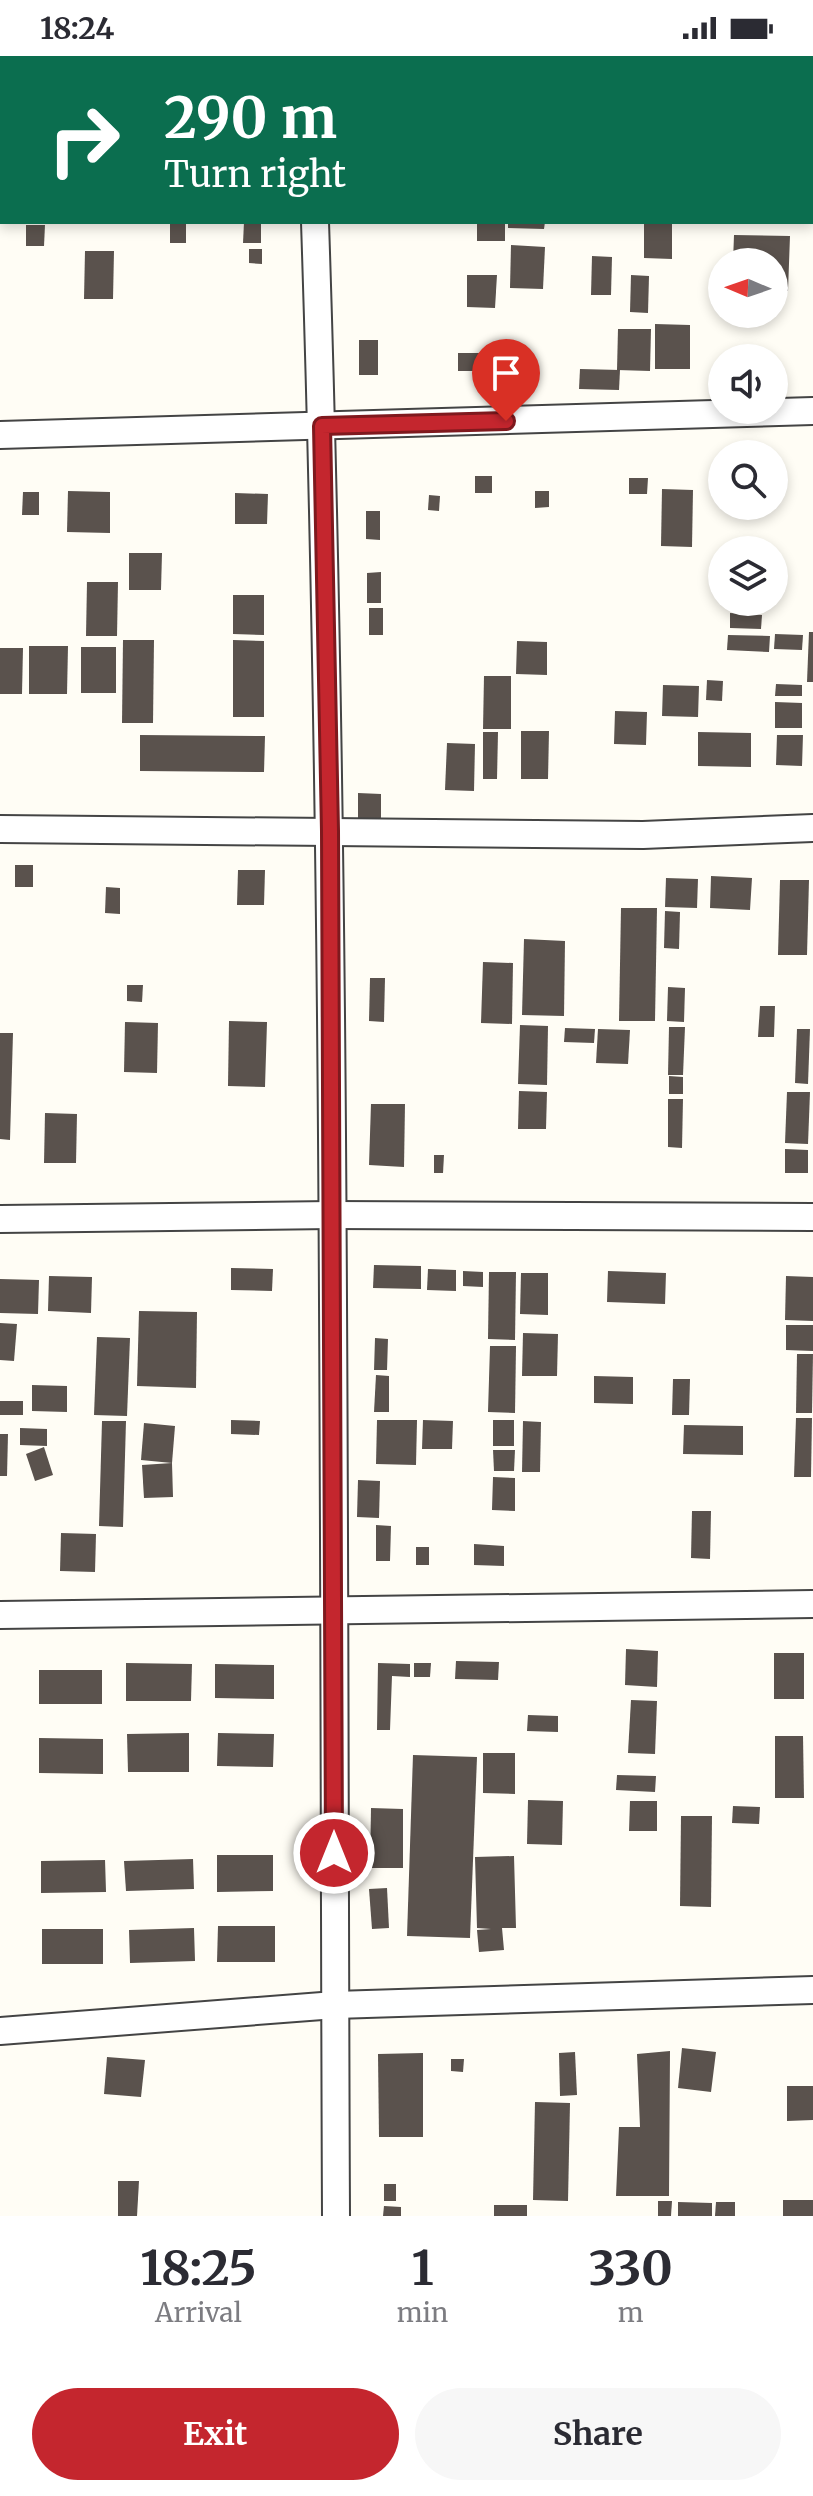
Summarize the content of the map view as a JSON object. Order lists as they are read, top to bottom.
{
  "north": "left",
  "page": {
    "status": "18:24",
    "turn": ["290 m", "Turn right"],
    "eta": [
      "18:25",
      "Arrival",
      "1",
      "min",
      "330",
      "m"
    ],
    "buttons": ["Exit", "Share"]
  }
}
